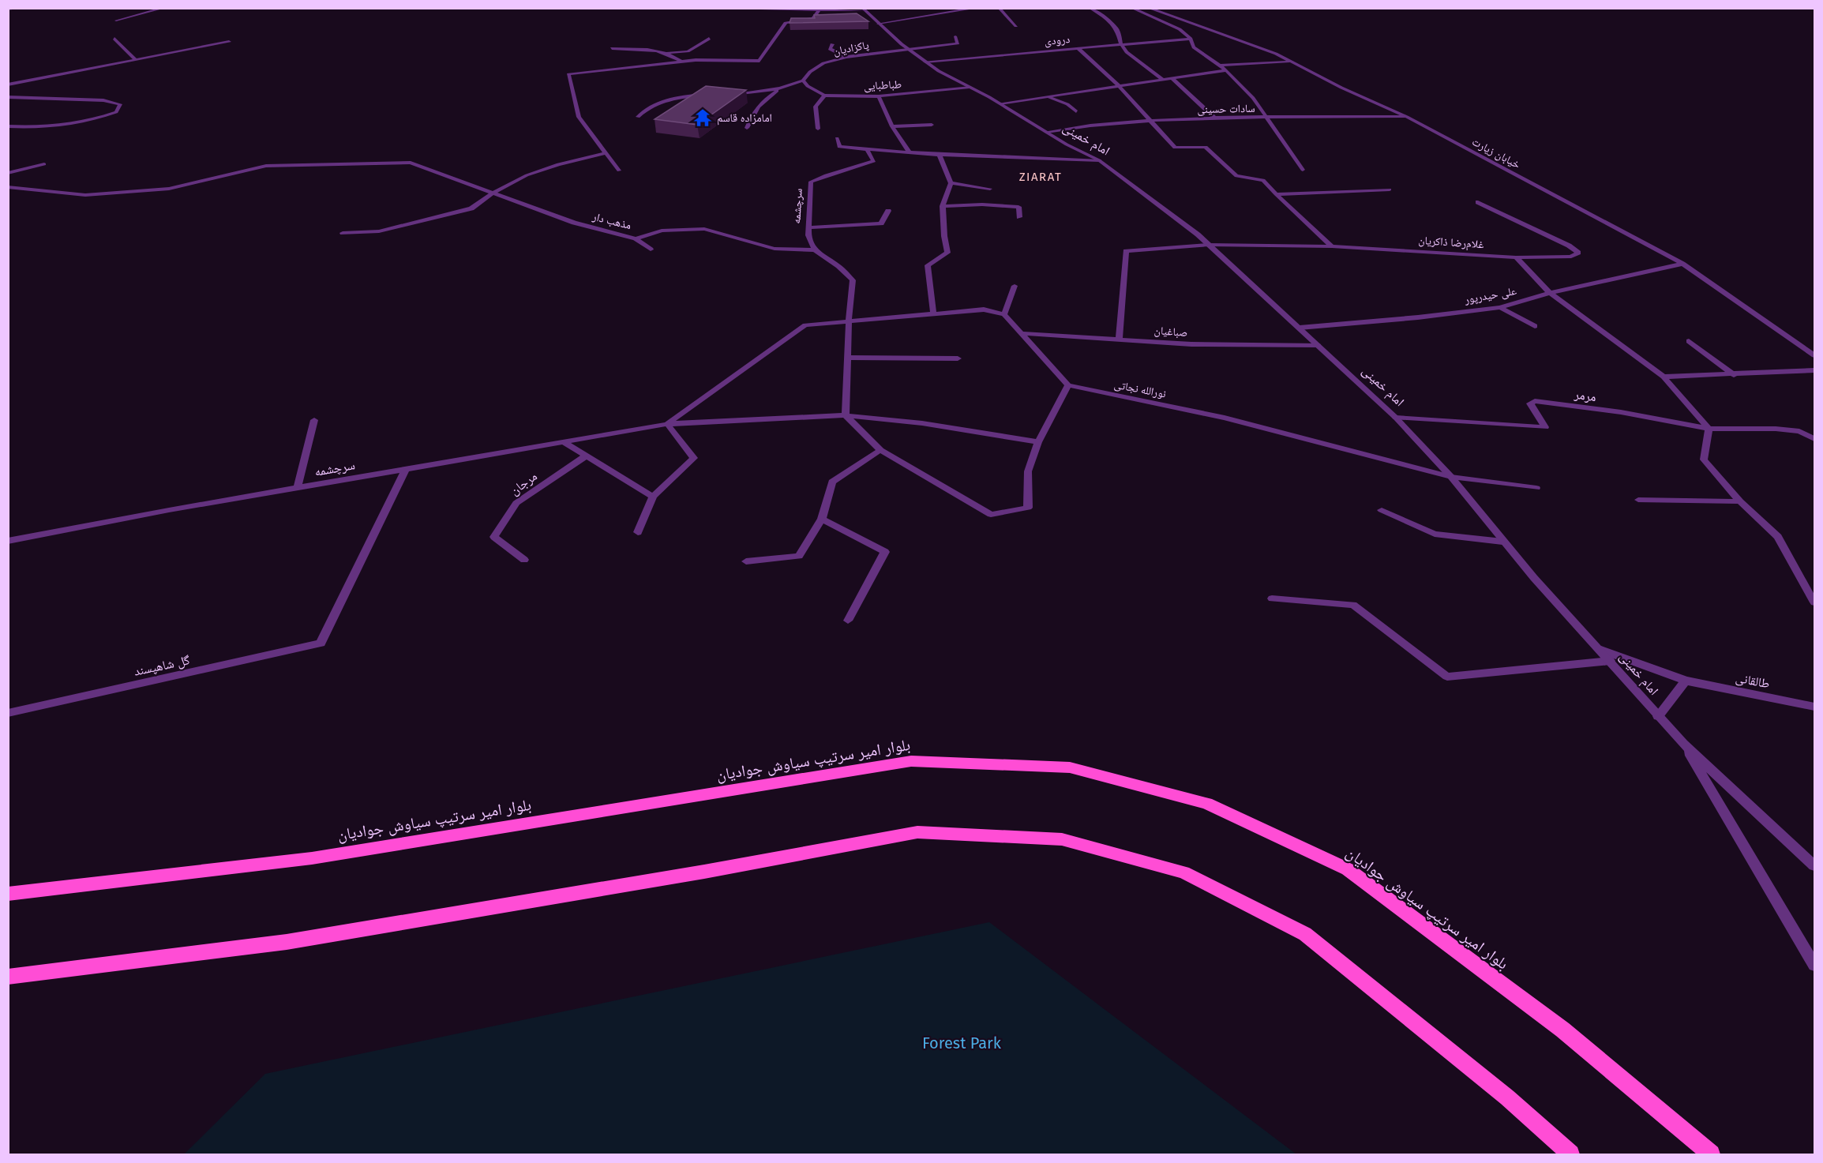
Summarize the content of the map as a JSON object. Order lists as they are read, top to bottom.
{
  "streets": {
    "main road": ["بلوار امیر سرتیپ سیاوش جوادیان"],
    "street": [
      "درودی",
      "پاکزادیان",
      "طباطبایی",
      "سادات حسینی",
      "امام خمینی",
      "خیابان زیارت",
      "سرچشمه",
      "مذهب دار",
      "غلام‌رضا ذاکریان",
      "علی حیدرپور",
      "صباغیان",
      "نورالله نجاتی",
      "مرمر",
      "مرجان",
      "گل شاهپسند",
      "طالقانی"
    ]
  },
  "crossings": [
    ["درودی", "امام خمینی"],
    ["پاکزادیان", "امام خمینی"],
    ["طباطبایی", "امام خمینی"],
    ["سادات حسینی", "امام خمینی"],
    ["سادات حسینی", "خیابان زیارت"],
    ["امام خمینی", "غلام‌رضا ذاکریان"],
    ["امام خمینی", "علی حیدرپور"],
    ["امام خمینی", "صباغیان"],
    ["امام خمینی", "نورالله نجاتی"],
    ["امام خمینی", "مرمر"],
    ["امام خمینی", "طالقانی"],
    ["خیابان زیارت", "علی حیدرپور"],
    ["سرچشمه", "مذهب دار"],
    ["سرچشمه", "گل شاهپسند"],
    ["غلام‌رضا ذاکریان", "صباغیان"]
  ],
  "districts": ["ZIARAT"],
  "parks": ["Forest Park"],
  "places": {
    "temple": ["امامزاده قاسم"]
  }
}
